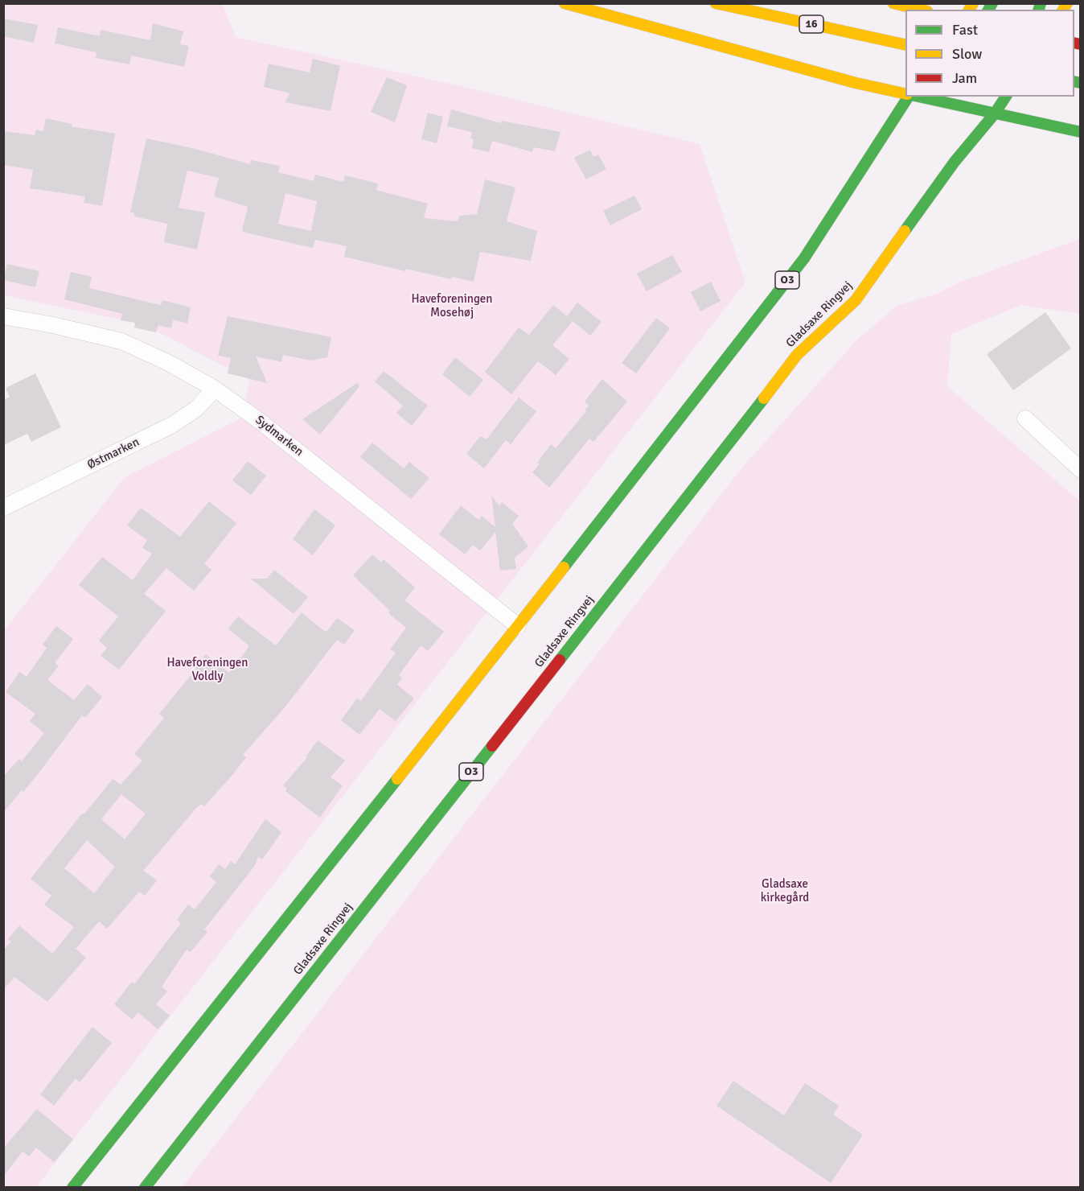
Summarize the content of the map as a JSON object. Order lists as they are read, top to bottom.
{
  "streets": {
    "main road": ["16", "O3", "Gladsaxe Ringvej"],
    "street": ["Sydmarken", "Østmarken"]
  },
  "crossings": [
    ["O3", "Sydmarken"],
    ["Sydmarken", "Østmarken"]
  ],
  "parks": ["Haveforeningen Mosehøj", "Haveforeningen Voldly", "Gladsaxe kirkegård"],
  "legend": ["Fast", "Slow", "Jam"]
}
